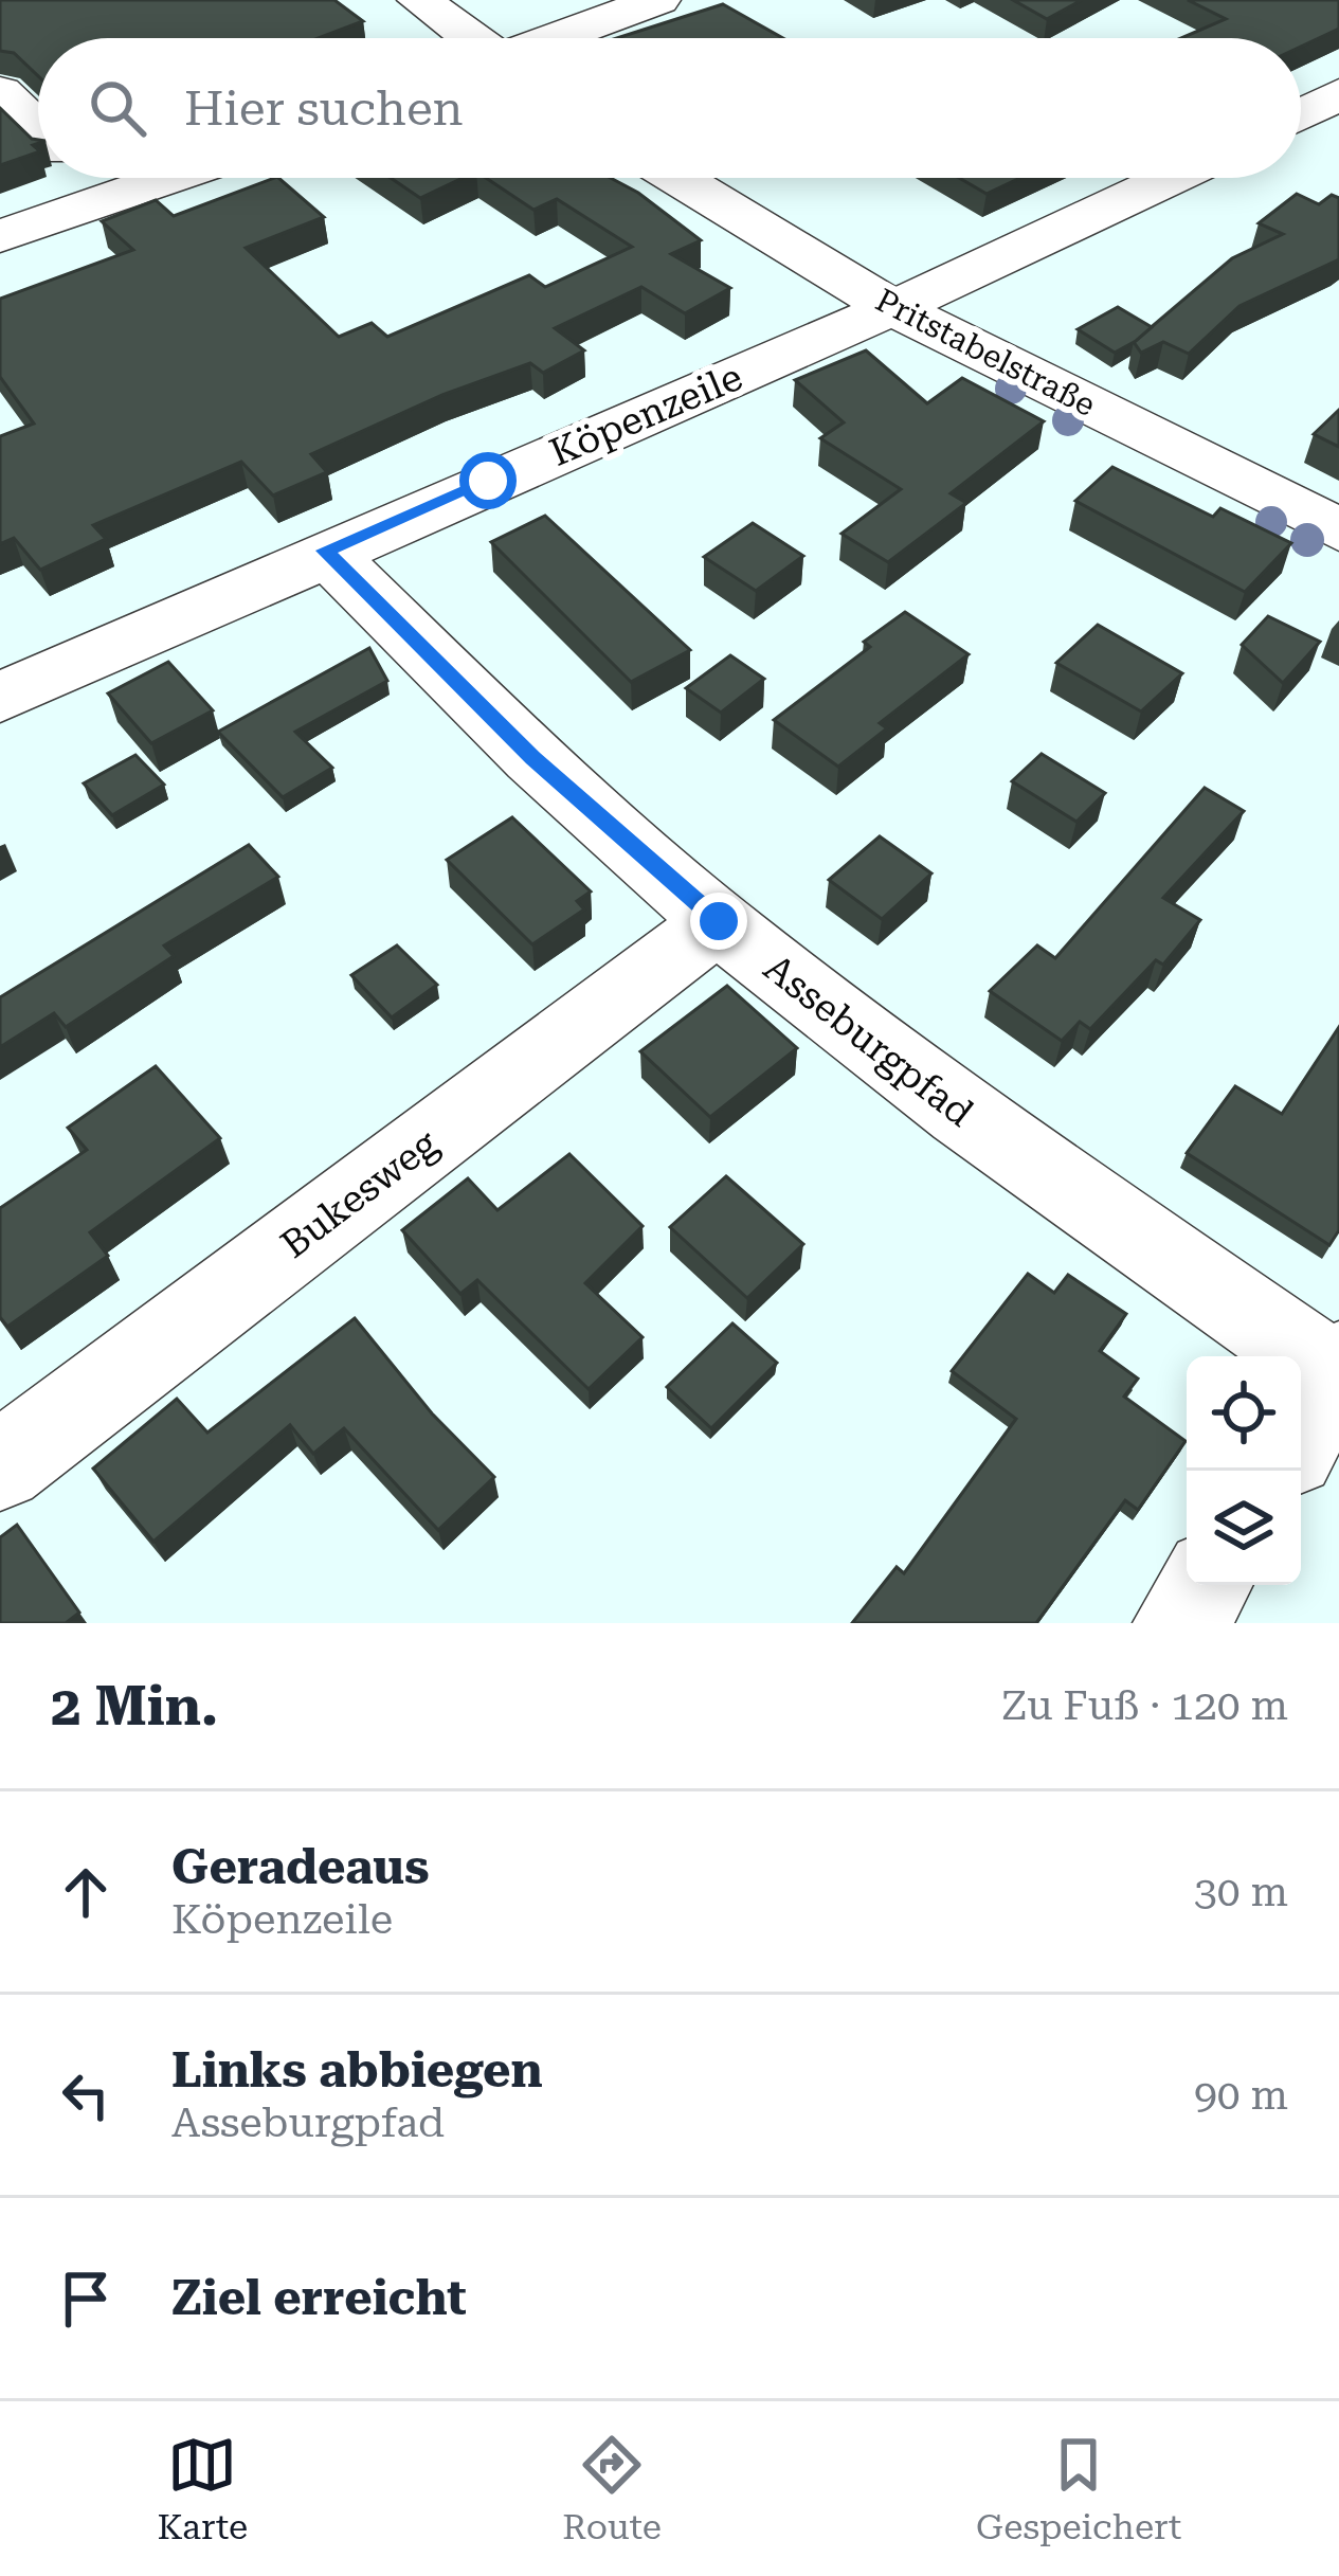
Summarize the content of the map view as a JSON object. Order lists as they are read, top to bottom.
{
  "streets": {
    "street": [
      "Pritstabelstraße",
      "Köpenzeile",
      "Asseburgpfad",
      "Bukesweg"
    ]
  },
  "crossings": [
    ["Pritstabelstraße", "Köpenzeile"],
    ["Köpenzeile", "Asseburgpfad"],
    ["Asseburgpfad", "Bukesweg"]
  ],
  "page": {
    "search": "Hier suchen",
    "heading": ["2 Min.", "Zu Fuß · 120 m"],
    "list": [
      ["Geradeaus", "Köpenzeile", "30 m"],
      ["Links abbiegen", "Asseburgpfad", "90 m"],
      "Ziel erreicht"
    ],
    "nav": ["Karte", "Route", "Gespeichert"]
  }
}
